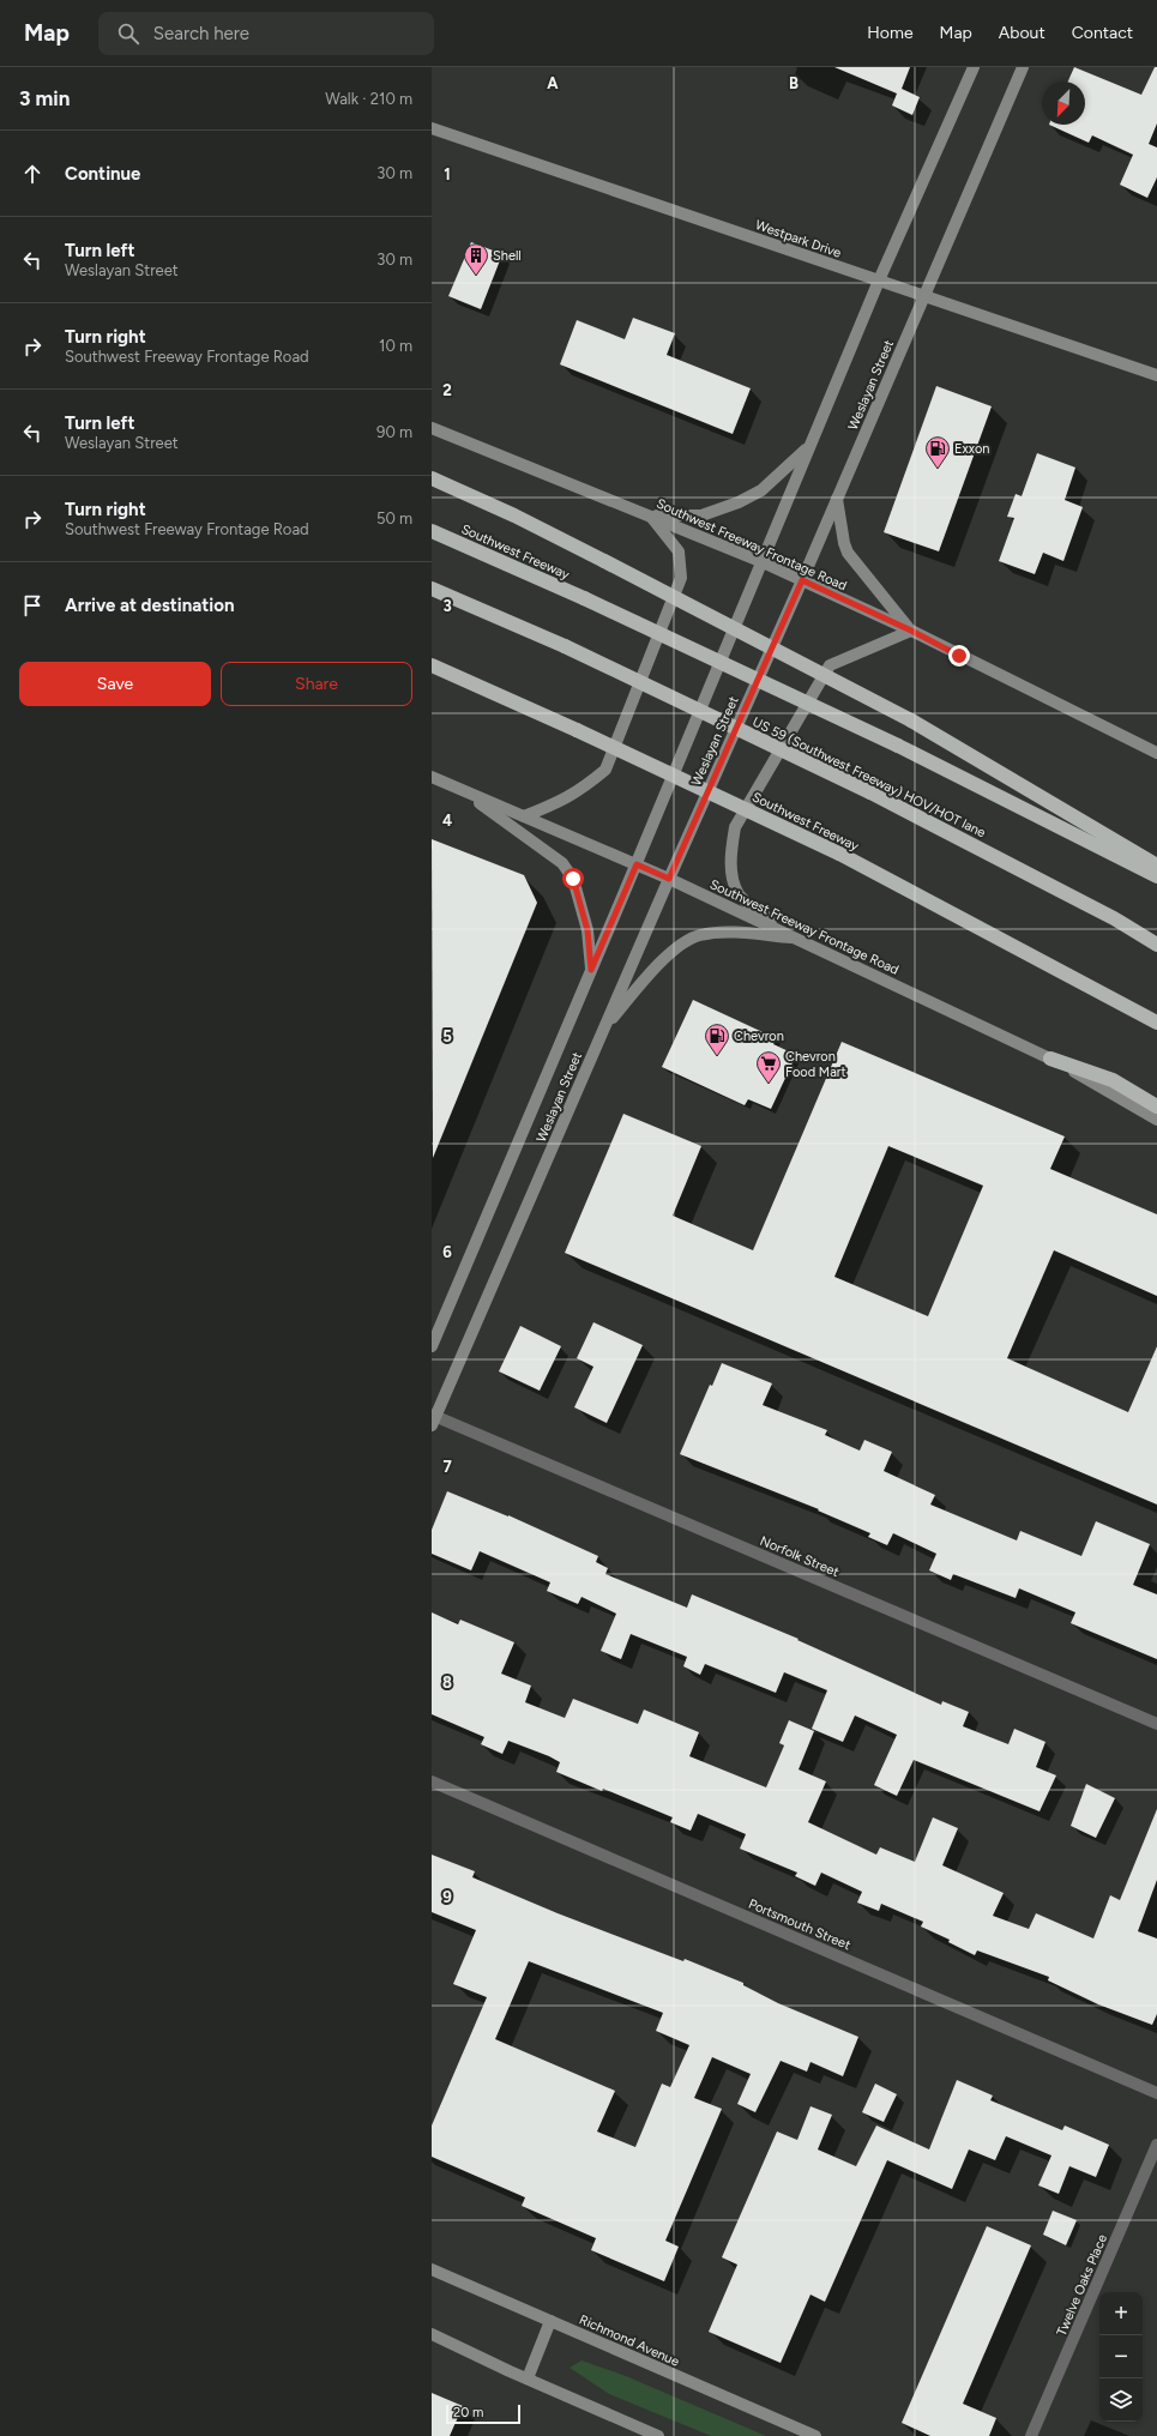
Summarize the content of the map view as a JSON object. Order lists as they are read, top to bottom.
{
  "streets": {
    "highway": ["Southwest Freeway", "US 59 (Southwest Freeway) HOV/HOT lane"],
    "main road": [
      "Westpark Drive",
      "Weslayan Street",
      "Southwest Freeway Frontage Road",
      "Richmond Avenue"
    ],
    "street": ["Norfolk Street", "Portsmouth Street", "Twelve Oaks Place"]
  },
  "crossings": [
    ["Westpark Drive", "Weslayan Street"],
    ["Weslayan Street", "Southwest Freeway Frontage Road"],
    ["Weslayan Street", "Norfolk Street"]
  ],
  "places": {
    "building": ["Shell"],
    "fuel station": ["Exxon", "Chevron"],
    "supermarket": ["Chevron Food Mart"]
  },
  "scale_bar": "20 m",
  "north": "bottom left",
  "page": {
    "header": "Map",
    "search": "Search here",
    "nav": [
      "Home",
      "Map",
      "About",
      "Contact"
    ],
    "heading": ["3 min", "Walk · 210 m"],
    "list": [
      ["Continue", "30 m"],
      ["Turn left", "Weslayan Street", "30 m"],
      ["Turn right", "Southwest Freeway Frontage Road", "10 m"],
      ["Turn left", "Weslayan Street", "90 m"],
      ["Turn right", "Southwest Freeway Frontage Road", "50 m"],
      "Arrive at destination"
    ],
    "buttons": ["Save", "Share"],
    "map_buttons": ["+", "−"],
    "scale": "20 m"
  },
  "grid": {
    "columns": ["A", "B"],
    "rows": [
      "1",
      "2",
      "3",
      "4",
      "5",
      "6",
      "7",
      "8",
      "9"
    ]
  }
}
